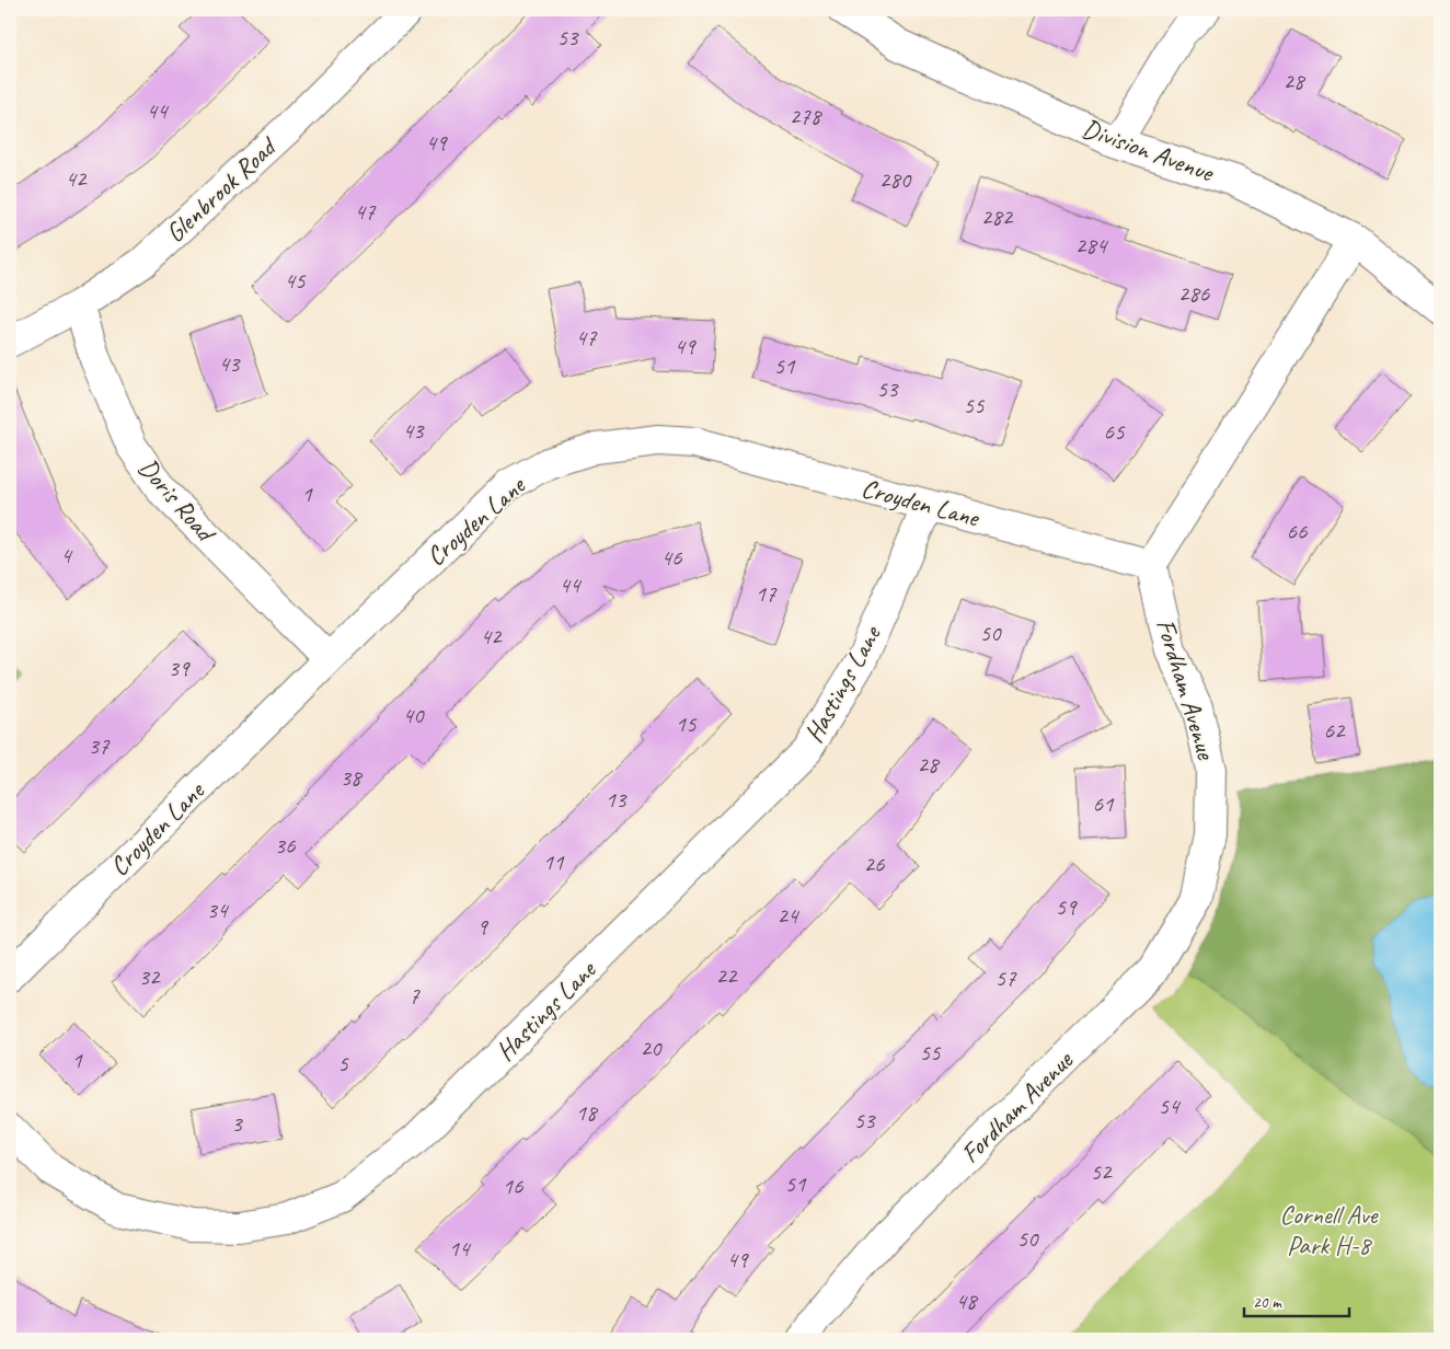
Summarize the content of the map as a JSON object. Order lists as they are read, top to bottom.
{
  "streets": {
    "street": [
      "Division Avenue",
      "Glenbrook Road",
      "Doris Road",
      "Croyden Lane",
      "Hastings Lane",
      "Fordham Avenue"
    ]
  },
  "crossings": [
    ["Glenbrook Road", "Doris Road"],
    ["Doris Road", "Croyden Lane"],
    ["Croyden Lane", "Hastings Lane"],
    ["Croyden Lane", "Fordham Avenue"]
  ],
  "parks": ["Cornell Ave Park H-8"],
  "house_numbers": [
    "53",
    "28",
    "44",
    "278",
    "49",
    "42",
    "280",
    "47",
    "282",
    "284",
    "45",
    "286",
    "47",
    "49",
    "43",
    "51",
    "53",
    "55",
    "43",
    "65",
    "1",
    "66",
    "4",
    "46",
    "44",
    "17",
    "50",
    "42",
    "39",
    "40",
    "15",
    "62",
    "37",
    "28",
    "38",
    "13",
    "61",
    "36",
    "11",
    "26",
    "59",
    "34",
    "24",
    "9",
    "22",
    "32",
    "57",
    "7",
    "20",
    "55",
    "1",
    "5",
    "54",
    "18",
    "53",
    "3",
    "52",
    "51",
    "16",
    "50",
    "14",
    "49",
    "48"
  ],
  "scale_bar": "20 m"
}
